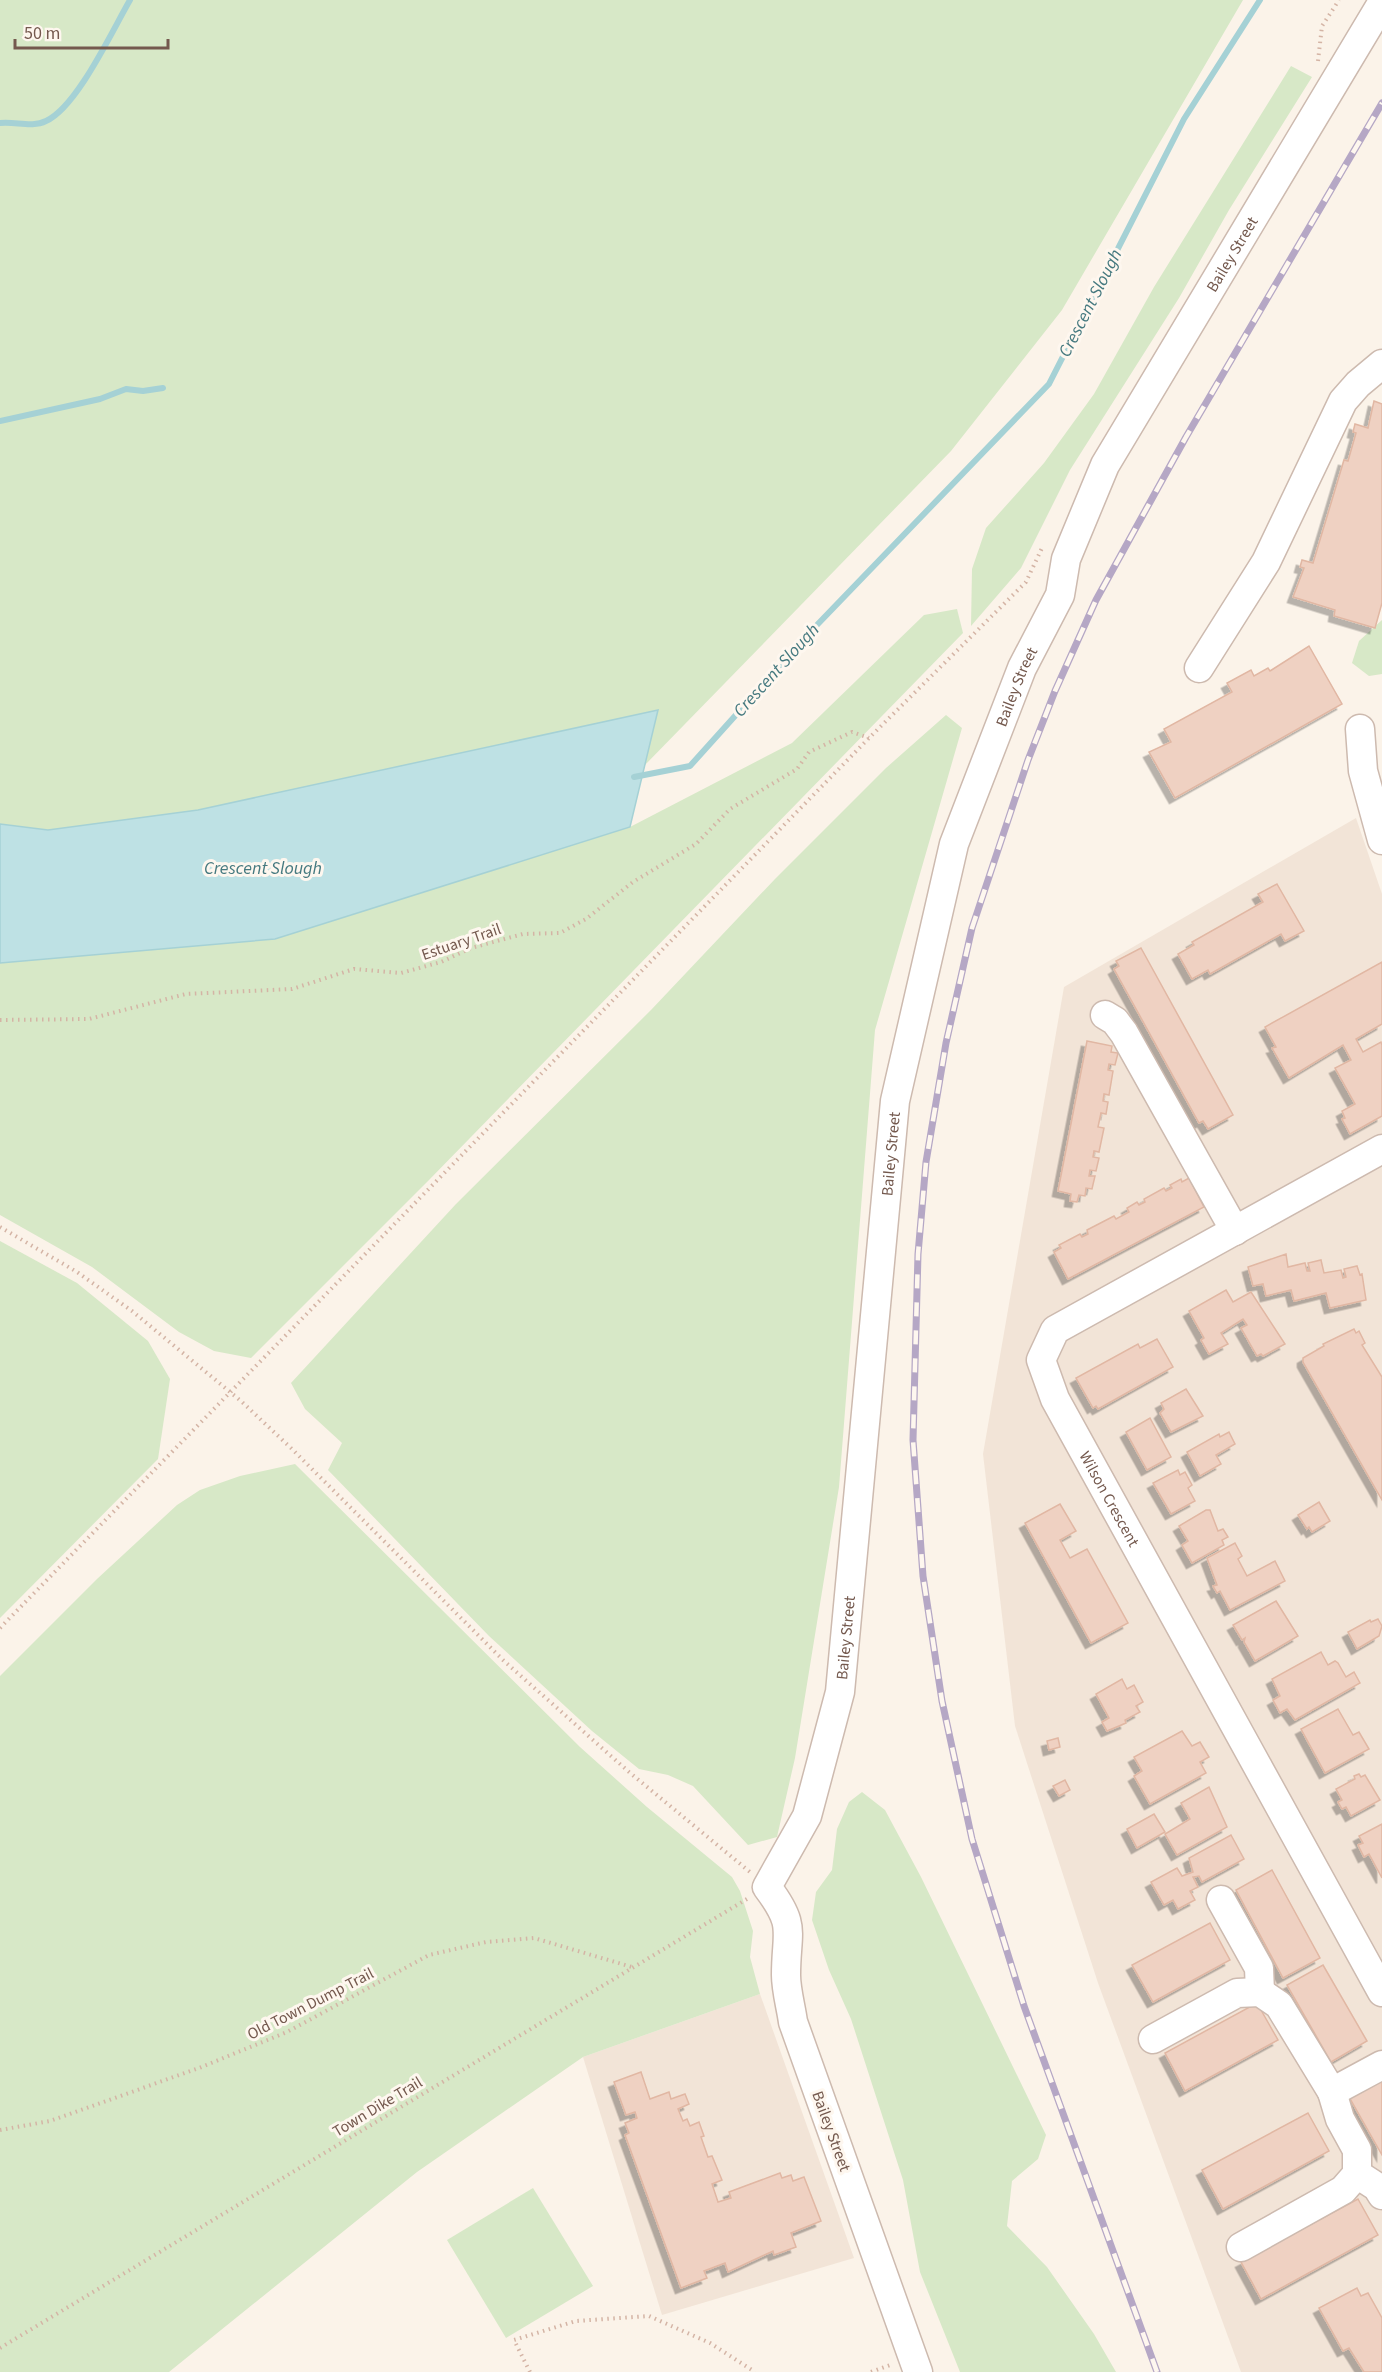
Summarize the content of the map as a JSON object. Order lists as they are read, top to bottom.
{
  "streets": {
    "street": ["Bailey Street", "Wilson Crescent"],
    "path": ["Estuary Trail", "Old Town Dump Trail", "Town Dike Trail"]
  },
  "crossings": [
    ["Bailey Street", "Town Dike Trail"],
    ["Old Town Dump Trail", "Town Dike Trail"]
  ],
  "water": ["Crescent Slough"],
  "scale_bar": "50 m"
}
